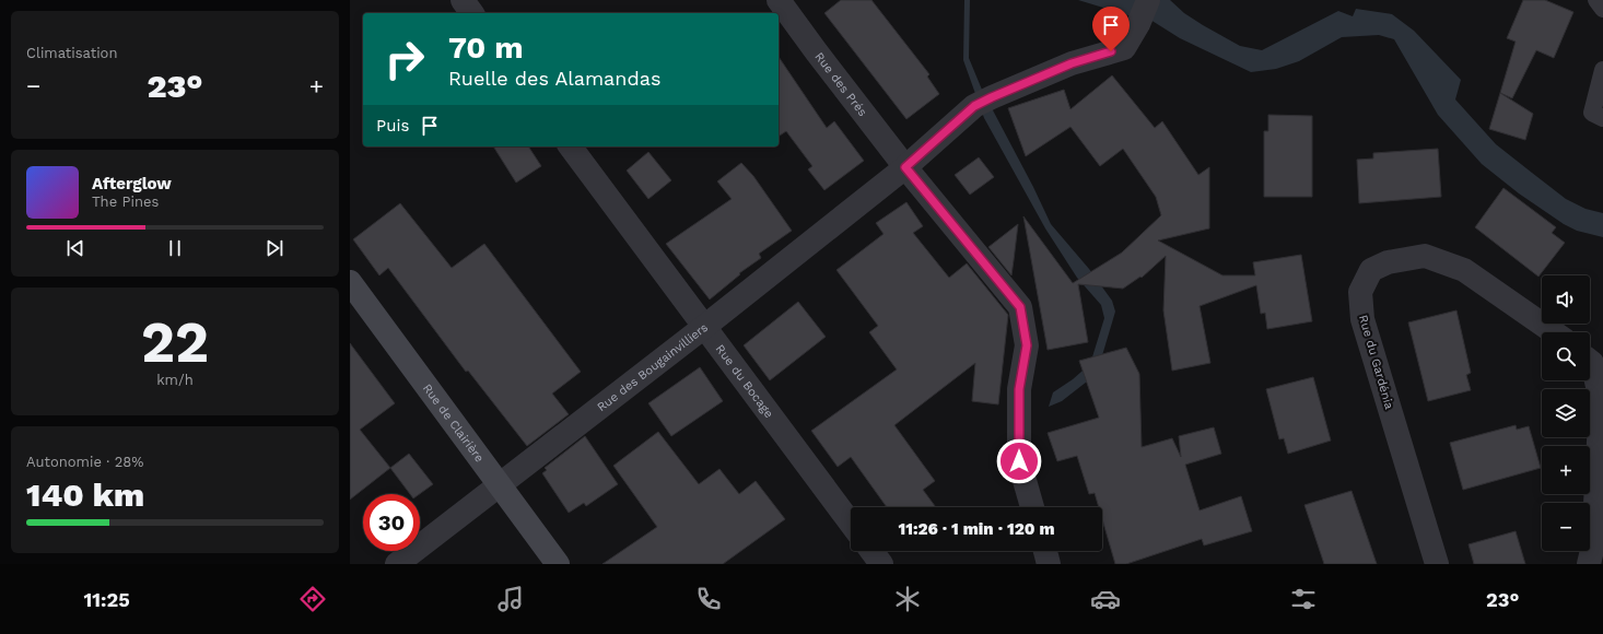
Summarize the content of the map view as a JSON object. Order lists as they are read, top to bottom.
{
  "streets": {
    "main road": ["Rue de Clairière"],
    "street": [
      "Rue des Prés",
      "Rue du Gardénia",
      "Rue des Bougainvilliers",
      "Rue du Bocage"
    ]
  },
  "crossings": [
    ["Rue des Prés", "Rue des Bougainvilliers"],
    ["Rue des Bougainvilliers", "Rue du Bocage"],
    ["Rue des Bougainvilliers", "Rue de Clairière"]
  ],
  "page": {
    "tile": [
      "Climatisation",
      ["22", "km/h"],
      ["Autonomie · 28%", "140 km"]
    ],
    "turn": ["70 m", "Ruelle des Alamandas"],
    "heat": ["−", "23°", "+"],
    "then": "Puis",
    "song": ["Afterglow", "The Pines"],
    "map_buttons": ["+", "−"],
    "limit": "30",
    "trip": "11:26 · 1 min · 120 m",
    "tabs": ["11:25", "23°"]
  }
}
